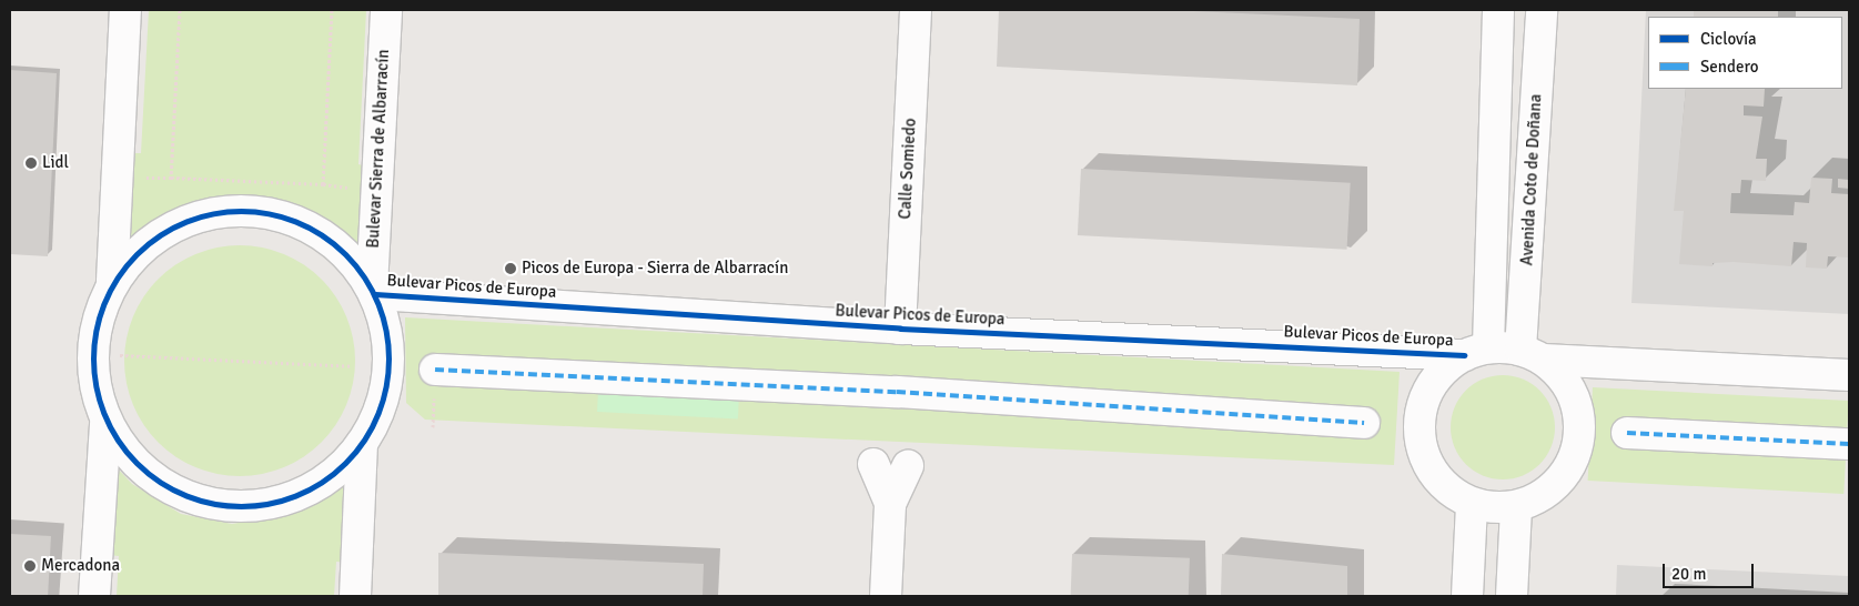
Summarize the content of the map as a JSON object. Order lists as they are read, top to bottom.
{
  "streets": {
    "street": [
      "Bulevar Sierra de Albarracín",
      "Calle Somiedo",
      "Avenida Coto de Doñana",
      "Bulevar Picos de Europa"
    ]
  },
  "crossings": [
    ["Bulevar Sierra de Albarracín", "Bulevar Picos de Europa"],
    ["Calle Somiedo", "Bulevar Picos de Europa"],
    ["Avenida Coto de Doñana", "Bulevar Picos de Europa"]
  ],
  "places": ["Lidl", "Picos de Europa - Sierra de Albarracín", "Mercadona"],
  "legend": ["Ciclovía", "Sendero"],
  "scale_bar": "20 m"
}
